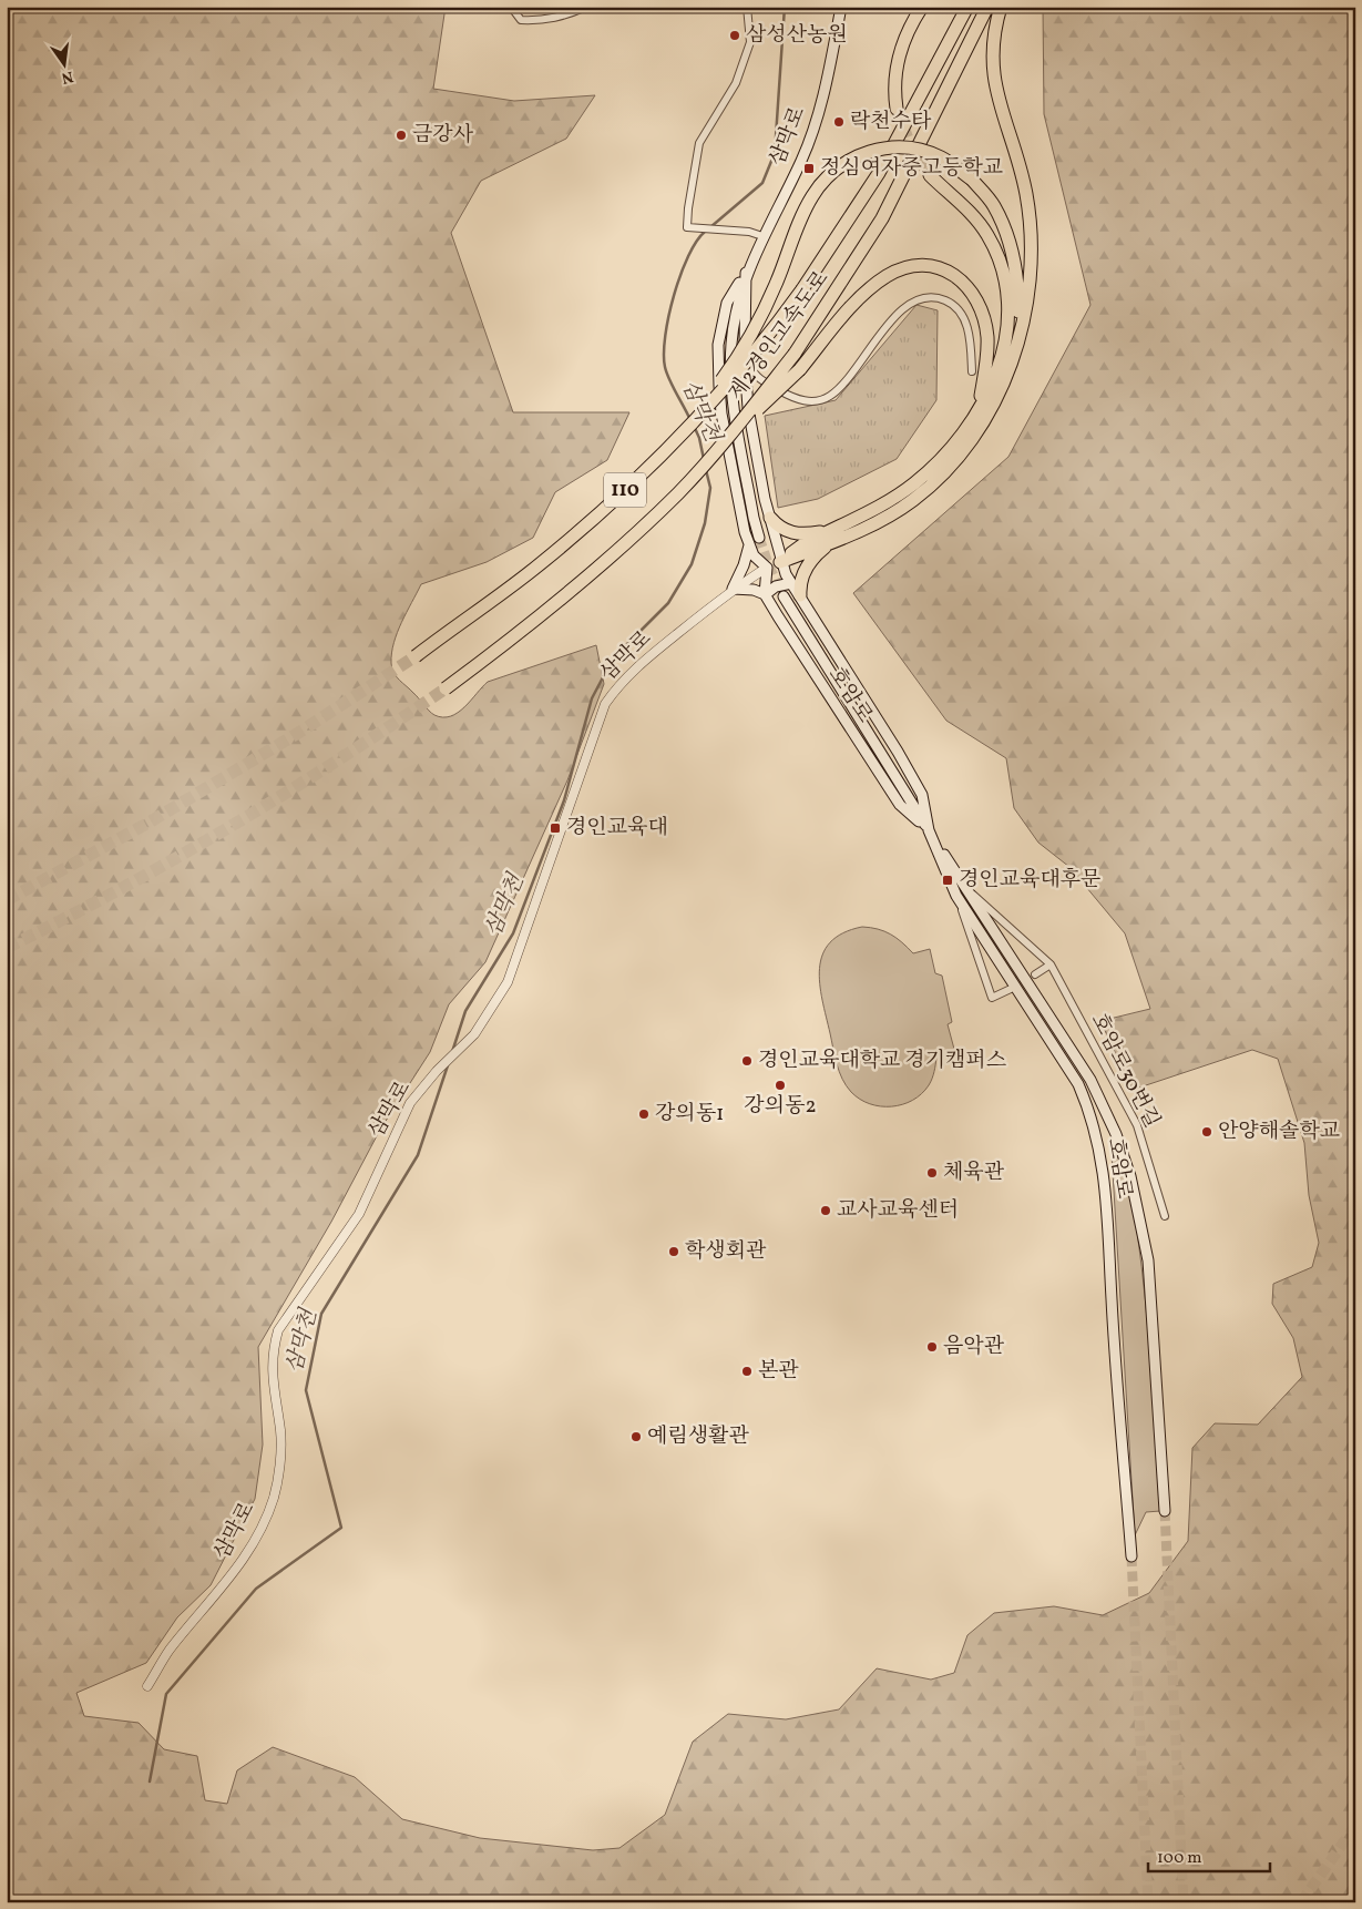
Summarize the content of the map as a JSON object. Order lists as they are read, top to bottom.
{
  "streets": {
    "highway": ["제2경인고속도로", "110"],
    "main road": ["삼막로", "호암로"],
    "street": ["호암로30번길"]
  },
  "crossings": [
    ["삼막로", "호암로"],
    ["호암로", "호암로30번길"]
  ],
  "water": ["삼막천"],
  "places": {
    "other": [
      "삼성산농원",
      "락천수타",
      "금강사",
      "경인교육대학교 경기캠퍼스",
      "강의동2",
      "강의동1",
      "안양해솔학교",
      "체육관",
      "교사교육센터",
      "학생회관",
      "음악관",
      "본관",
      "예림생활관"
    ],
    "transit": ["정심여자중고등학교", "경인교육대", "경인교육대후문"]
  },
  "scale_bar": "100 m",
  "north": "bottom"
}
